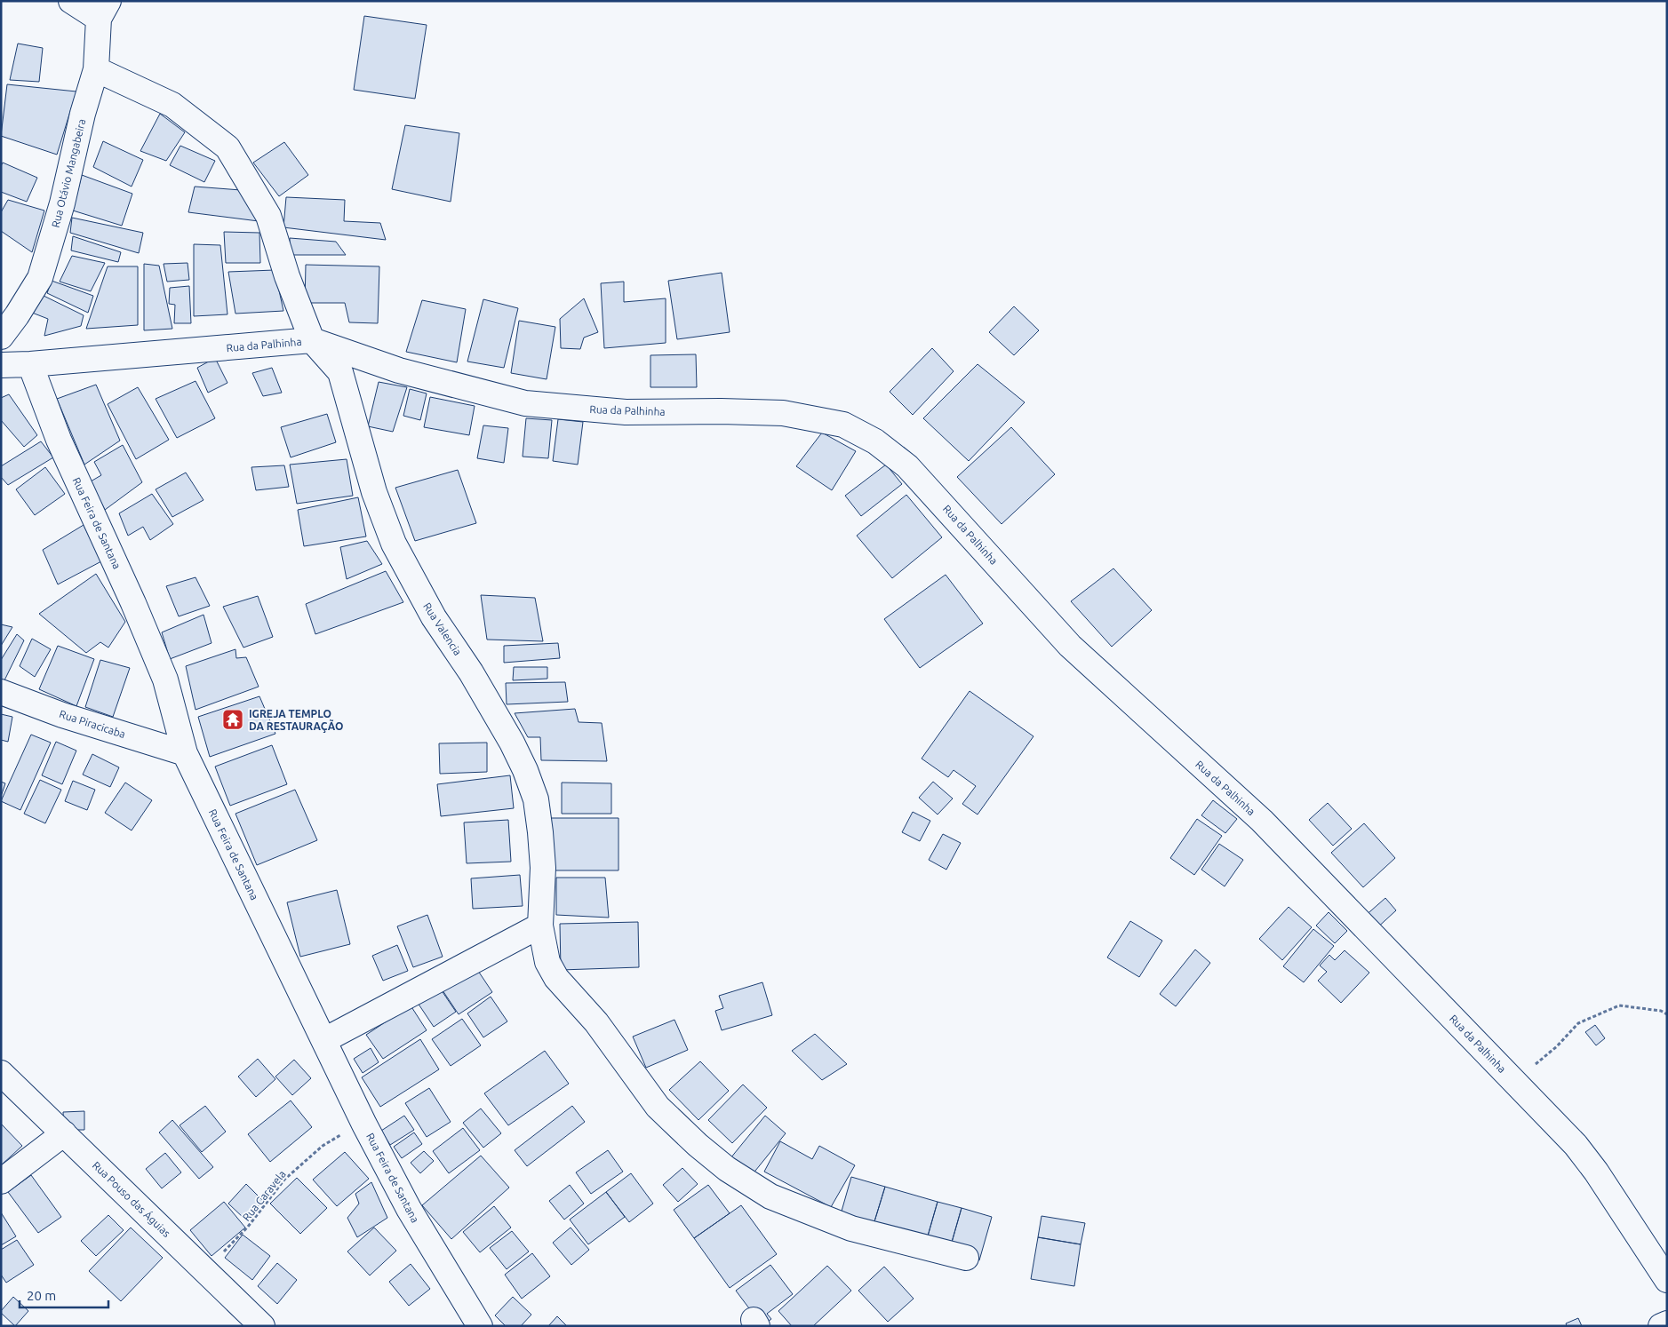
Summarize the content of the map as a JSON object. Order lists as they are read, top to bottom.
{
  "streets": {
    "street": [
      "Rua Otávio Mangabeira",
      "Rua da Palhinha",
      "Rua Feira de Santana",
      "Rua Valencia",
      "Rua Piracicaba",
      "Rua Pouso das Águias"
    ],
    "path": ["Rua Caravela"]
  },
  "crossings": [
    ["Rua da Palhinha", "Rua Feira de Santana"],
    ["Rua da Palhinha", "Rua Valencia"],
    ["Rua Feira de Santana", "Rua Piracicaba"],
    ["Rua Feira de Santana", "Rua Caravela"],
    ["Rua Caravela", "Rua Pouso das Águias"]
  ],
  "places": {
    "temple": ["IGREJA TEMPLO DA RESTAURAÇÃO"]
  },
  "scale_bar": "20 m"
}
